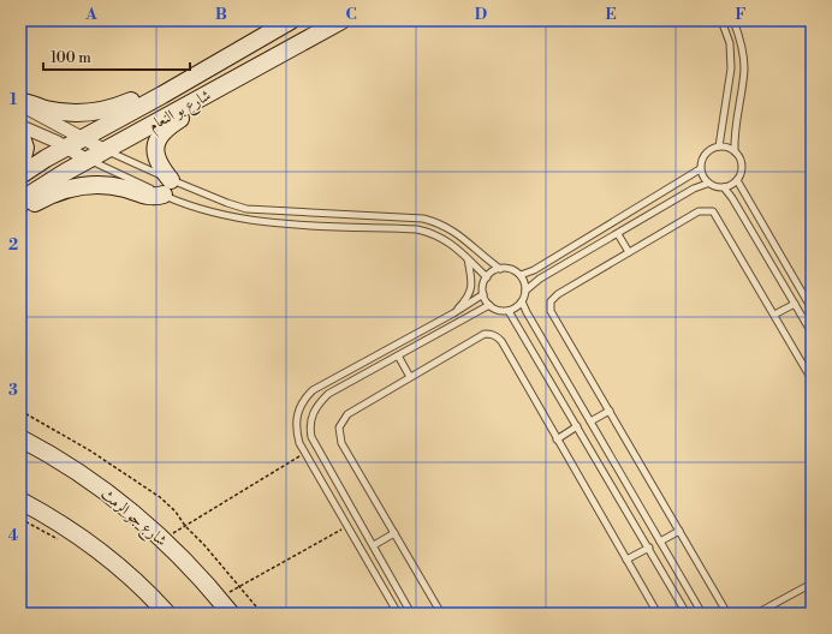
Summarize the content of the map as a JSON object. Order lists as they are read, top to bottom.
{
  "streets": {
    "street": ["شارع بو النعام", "شارع جو الرمث"]
  },
  "scale_bar": "100 m",
  "grid": {
    "columns": [
      "A",
      "B",
      "C",
      "D",
      "E",
      "F"
    ],
    "rows": [
      "1",
      "2",
      "3",
      "4"
    ]
  }
}
